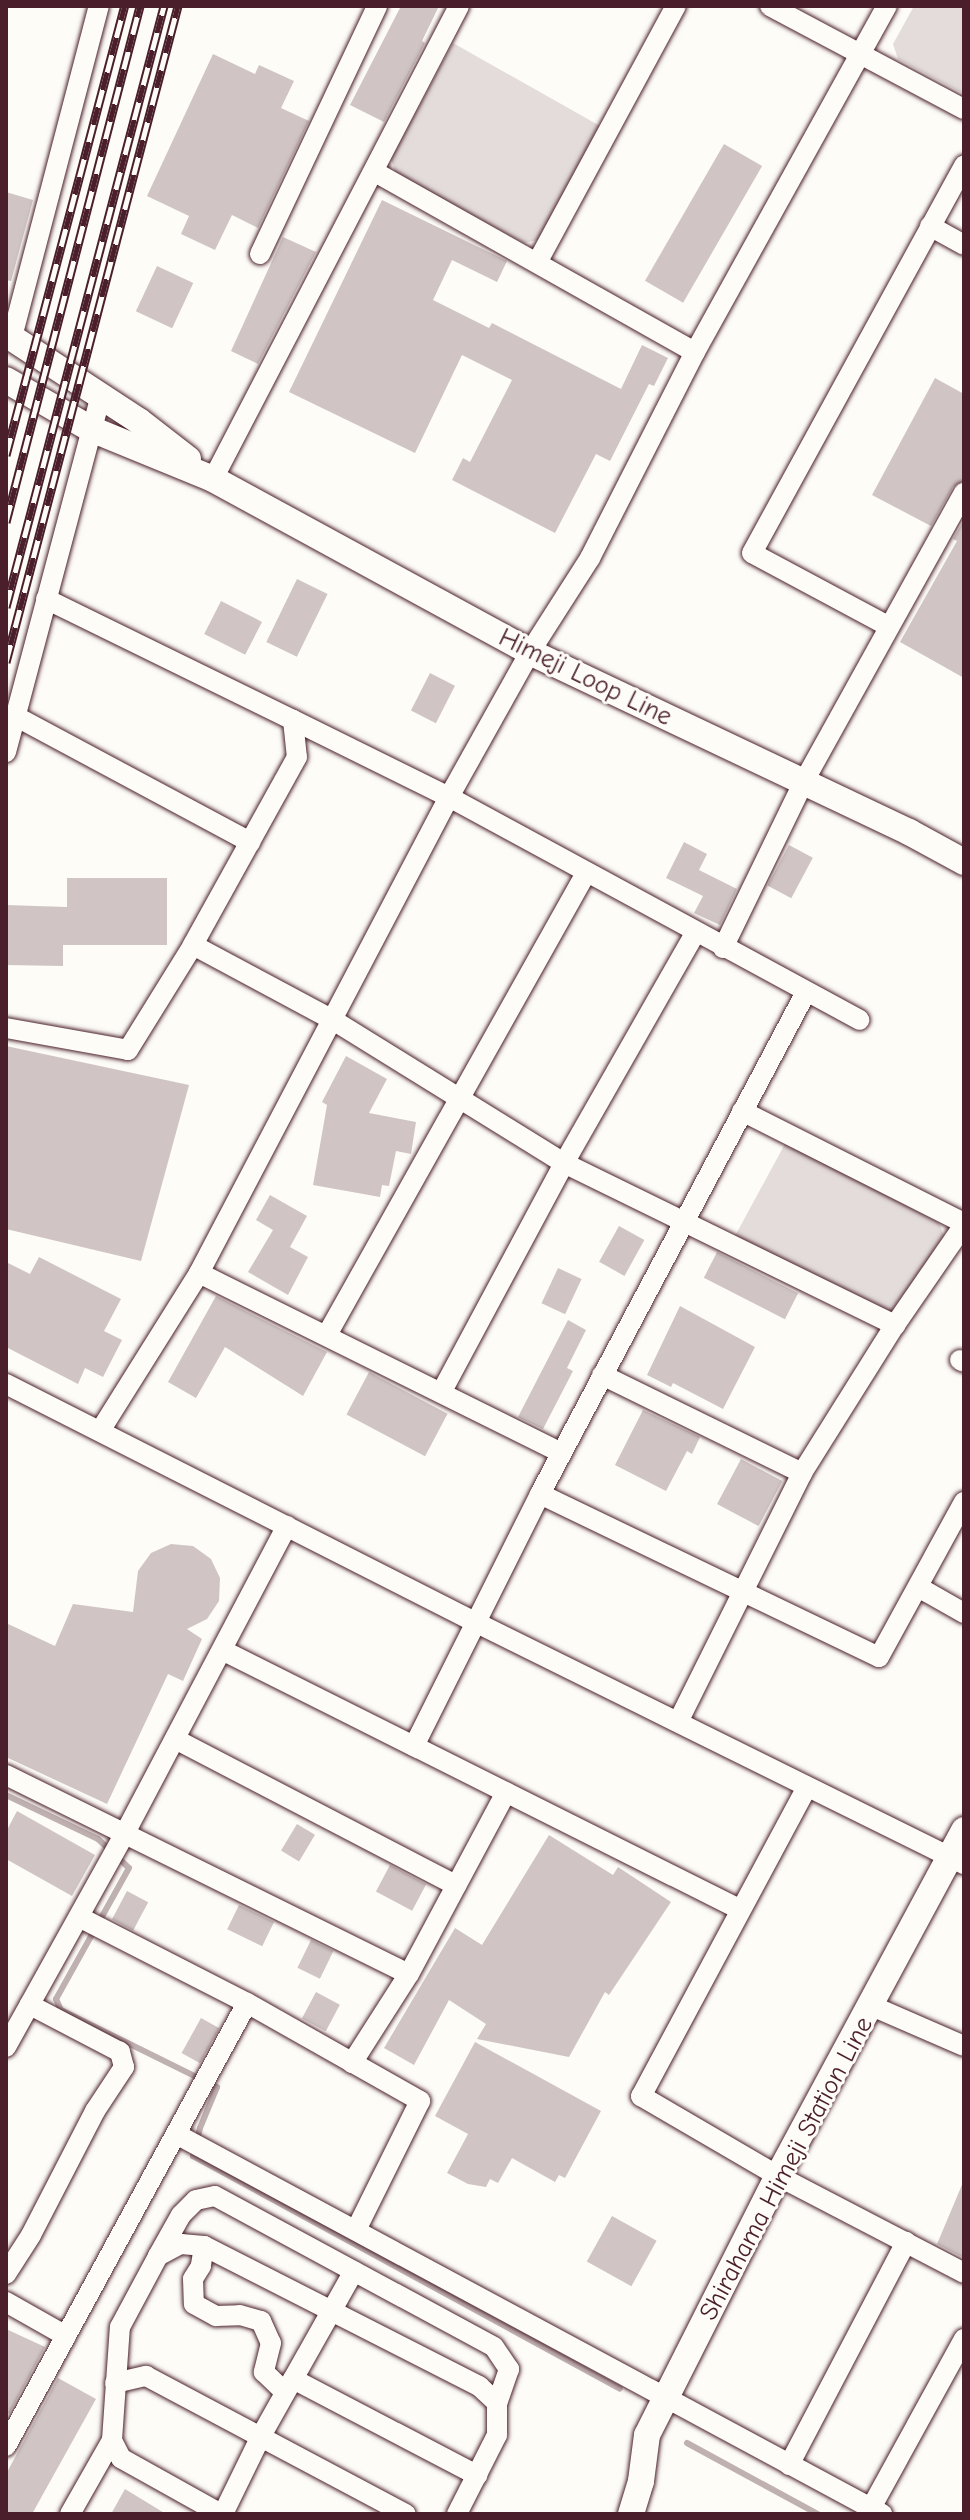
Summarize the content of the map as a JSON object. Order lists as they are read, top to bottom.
{
  "streets": {
    "main road": ["Himeji Loop Line", "Shirahama Himeji Station Line"]
  }
}
